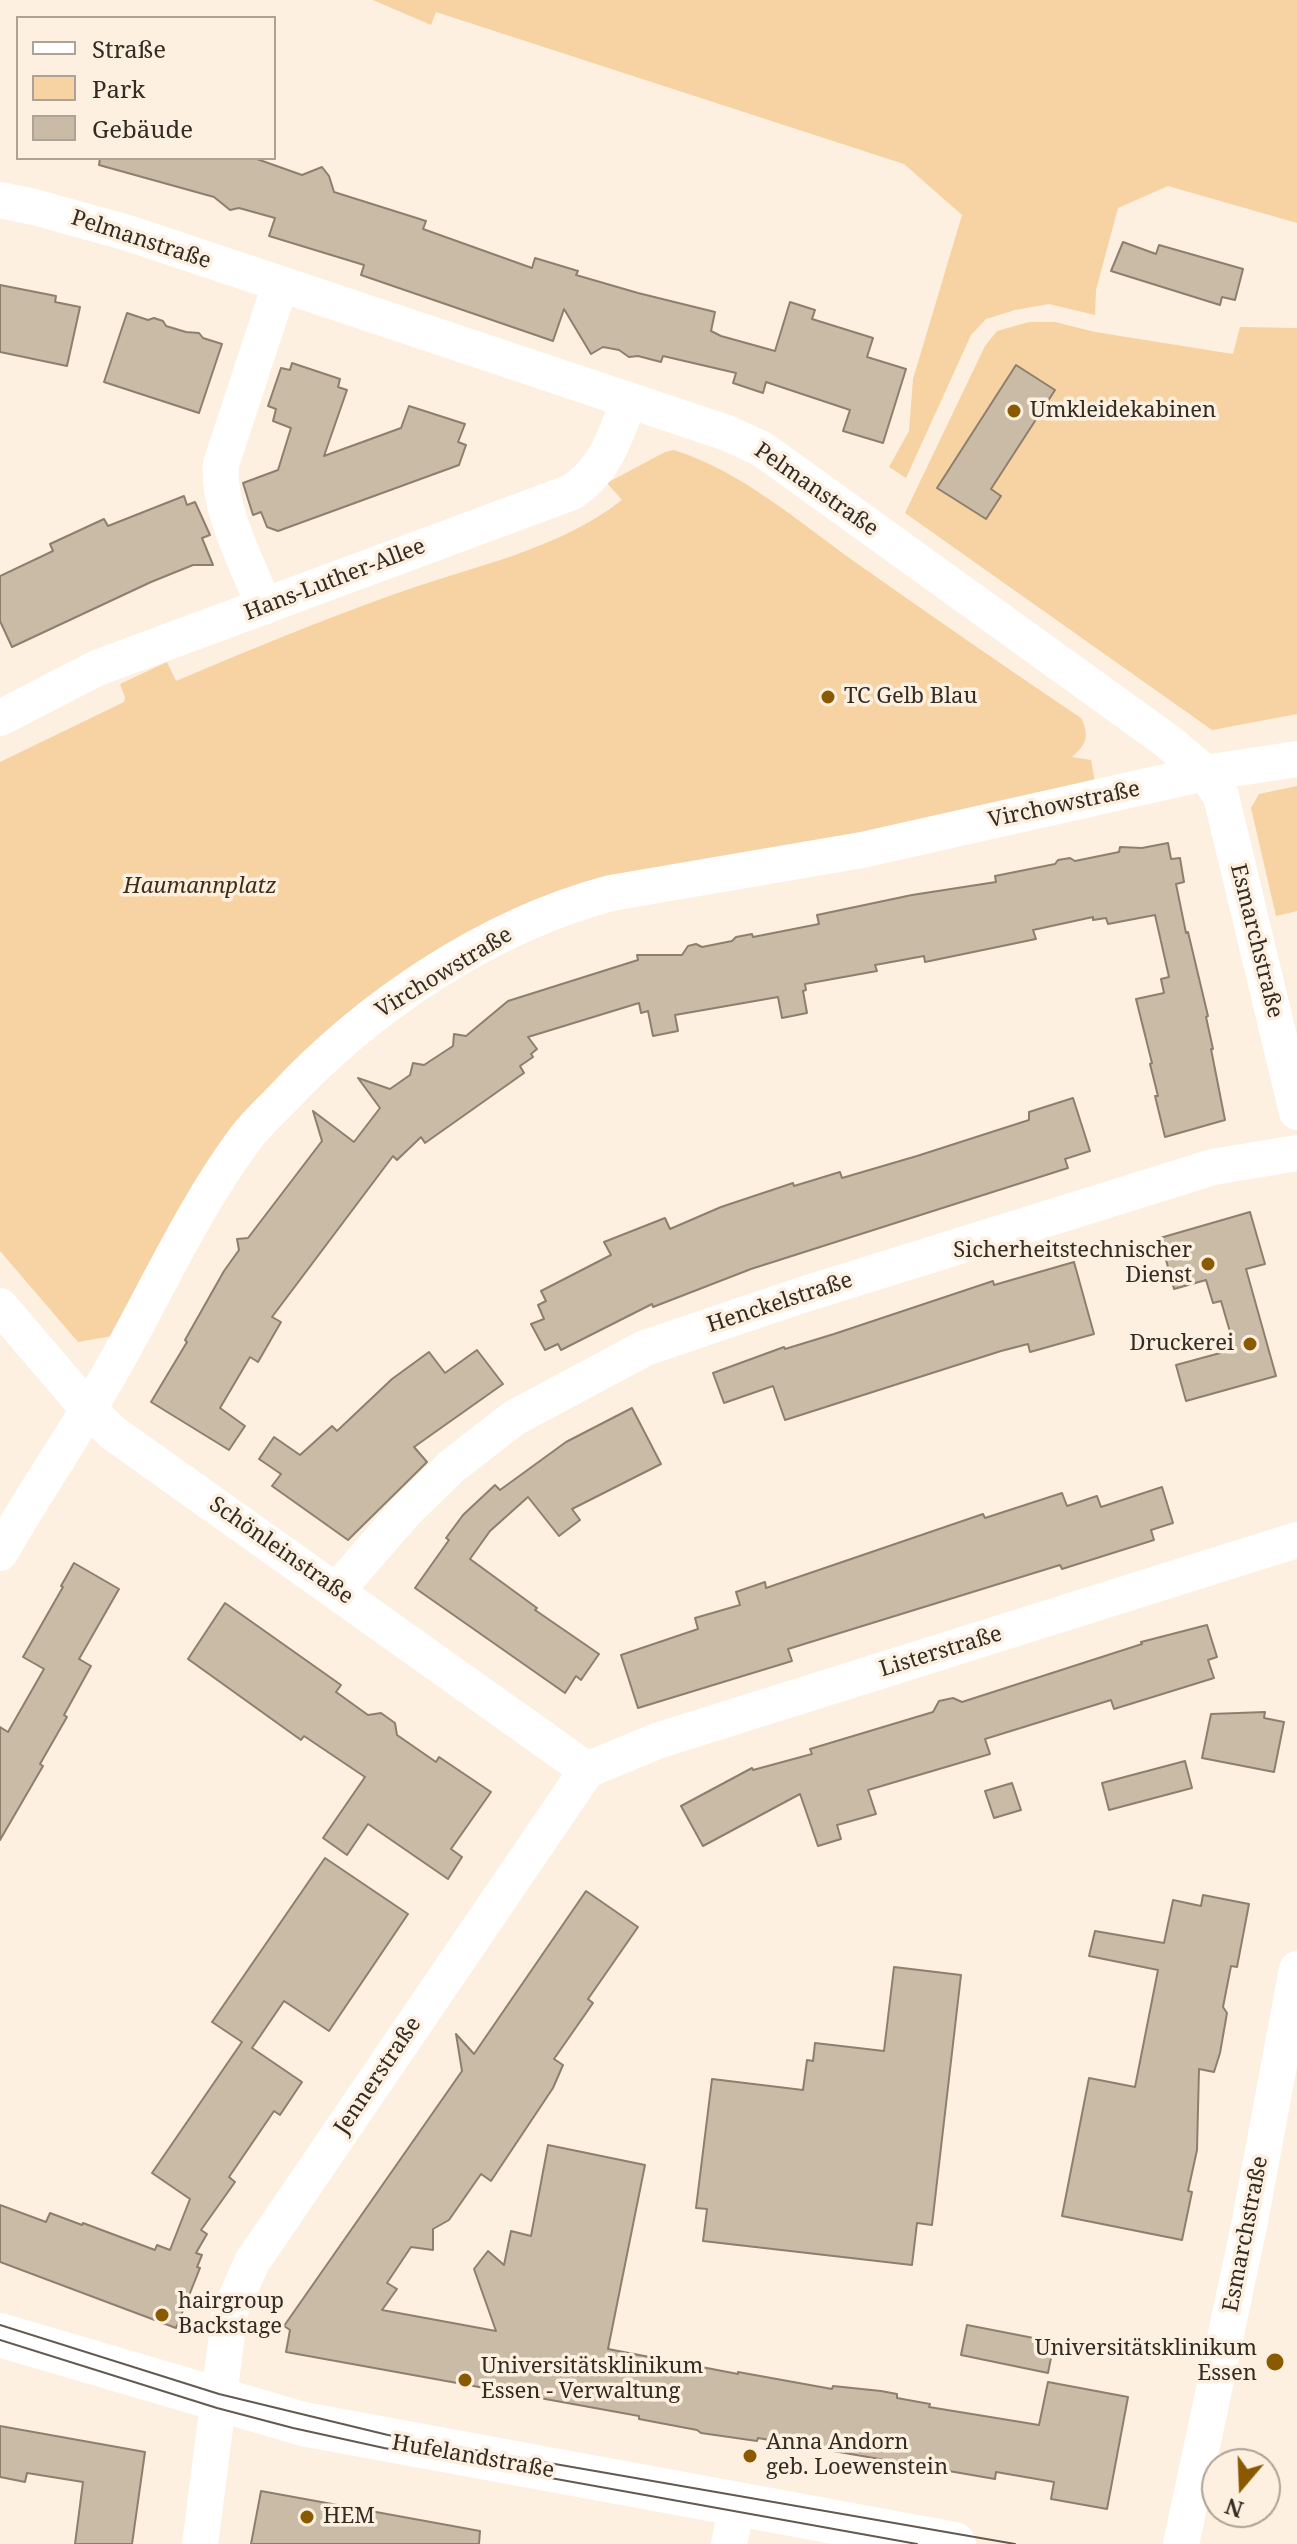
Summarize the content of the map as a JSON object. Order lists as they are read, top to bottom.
{
  "streets": {
    "main road": ["Hufelandstraße"],
    "street": [
      "Pelmanstraße",
      "Hans-Luther-Allee",
      "Virchowstraße",
      "Esmarchstraße",
      "Henckelstraße",
      "Schönleinstraße",
      "Listerstraße",
      "Jennerstraße"
    ]
  },
  "crossings": [
    ["Pelmanstraße", "Hans-Luther-Allee"],
    ["Pelmanstraße", "Virchowstraße"],
    ["Pelmanstraße", "Esmarchstraße"],
    ["Virchowstraße", "Esmarchstraße"],
    ["Virchowstraße", "Schönleinstraße"],
    ["Henckelstraße", "Schönleinstraße"],
    ["Schönleinstraße", "Listerstraße"],
    ["Schönleinstraße", "Jennerstraße"],
    ["Listerstraße", "Jennerstraße"],
    ["Jennerstraße", "Hufelandstraße"]
  ],
  "parks": ["Haumannplatz"],
  "places": [
    "Umkleidekabinen",
    "TC Gelb Blau",
    "Sicherheitstechnischer Dienst",
    "Druckerei",
    "hairgroup Backstage",
    "Universitätsklinikum Essen",
    "Universitätsklinikum Essen - Verwaltung",
    "Anna Andorn geb. Loewenstein",
    "HEM"
  ],
  "legend": ["Straße", "Park", "Gebäude"],
  "north": "bottom"
}
